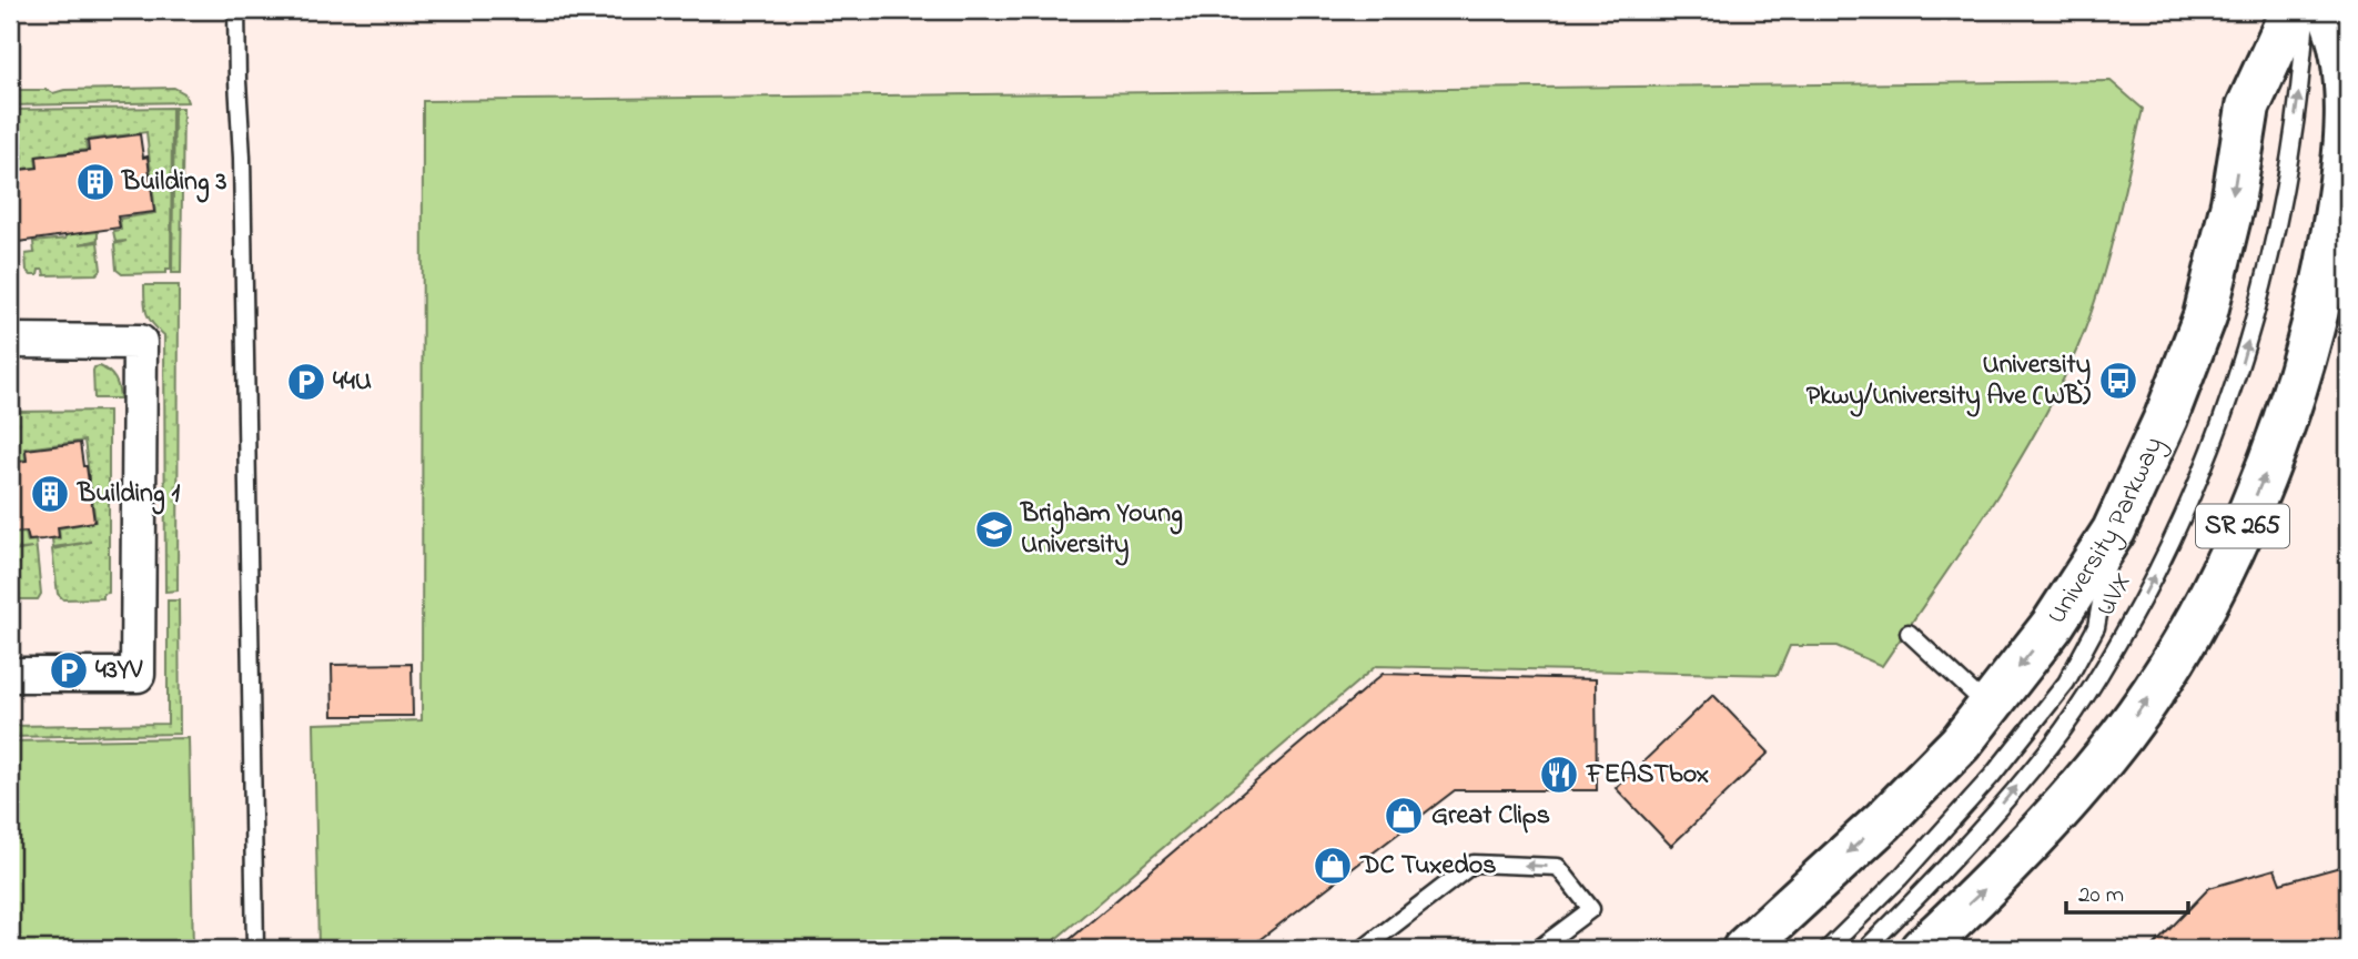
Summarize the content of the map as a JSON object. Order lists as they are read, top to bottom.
{
  "streets": {
    "main road": ["SR 265", "University Parkway"],
    "lane": ["UVX"]
  },
  "places": {
    "building": ["Building 3", "Building 1"],
    "bus stop": ["University Pkwy/University Ave (WB)"],
    "parking": ["44U", "43YV"],
    "school or university": ["Brigham Young University"],
    "restaurant": ["FEASTbox"],
    "shop": ["Great Clips", "DC Tuxedos"]
  },
  "scale_bar": "20 m"
}
